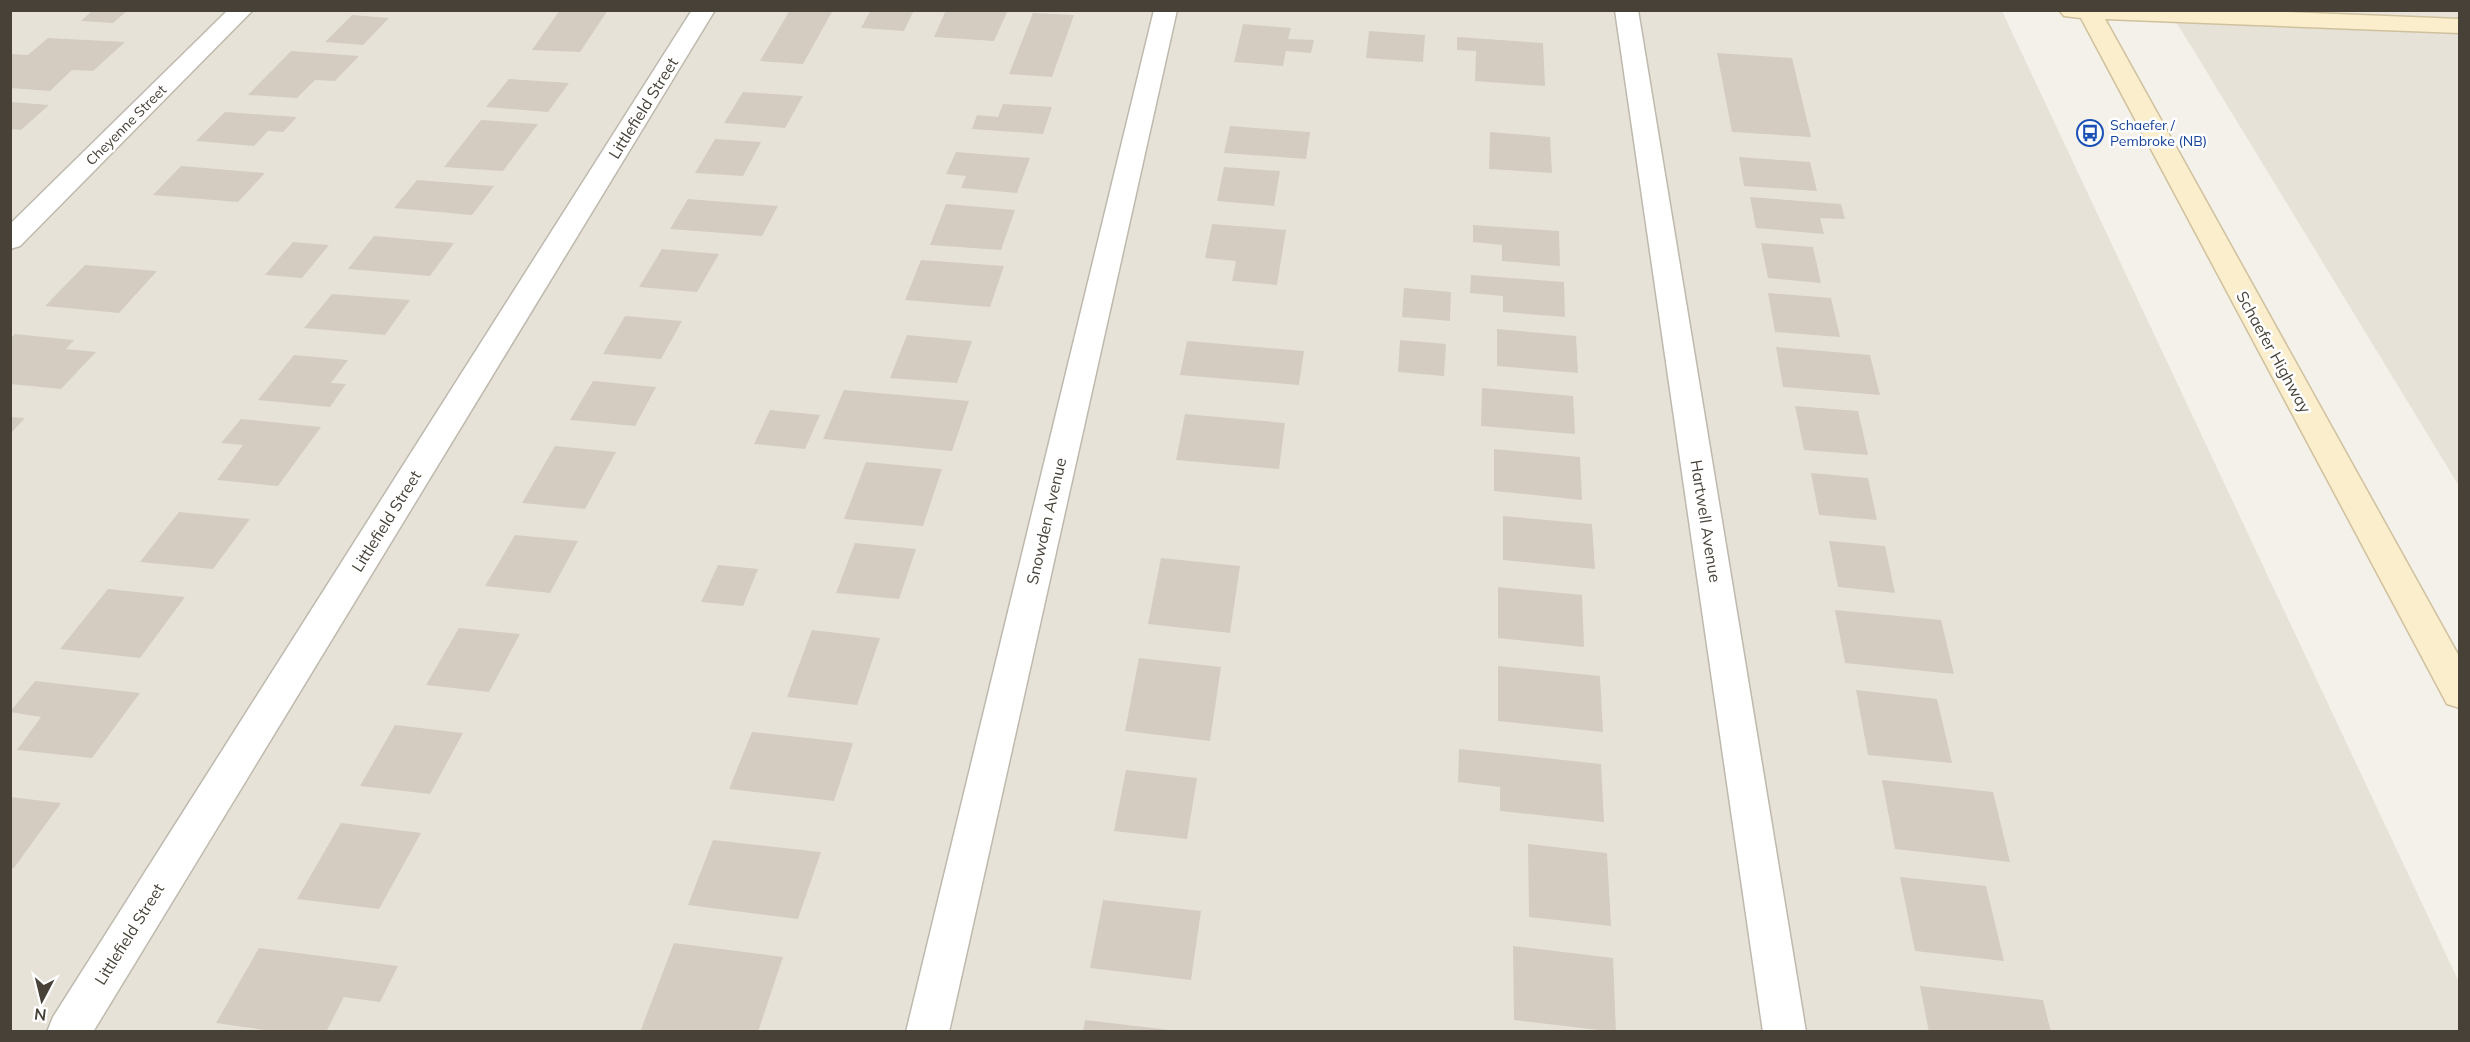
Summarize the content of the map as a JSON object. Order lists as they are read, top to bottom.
{
  "streets": {
    "street": [
      "Littlefield Street",
      "Cheyenne Street",
      "Schaefer Highway",
      "Snowden Avenue",
      "Hartwell Avenue"
    ]
  },
  "places": {
    "bus stop": ["Schaefer / Pembroke (NB)"]
  },
  "north": "bottom"
}
